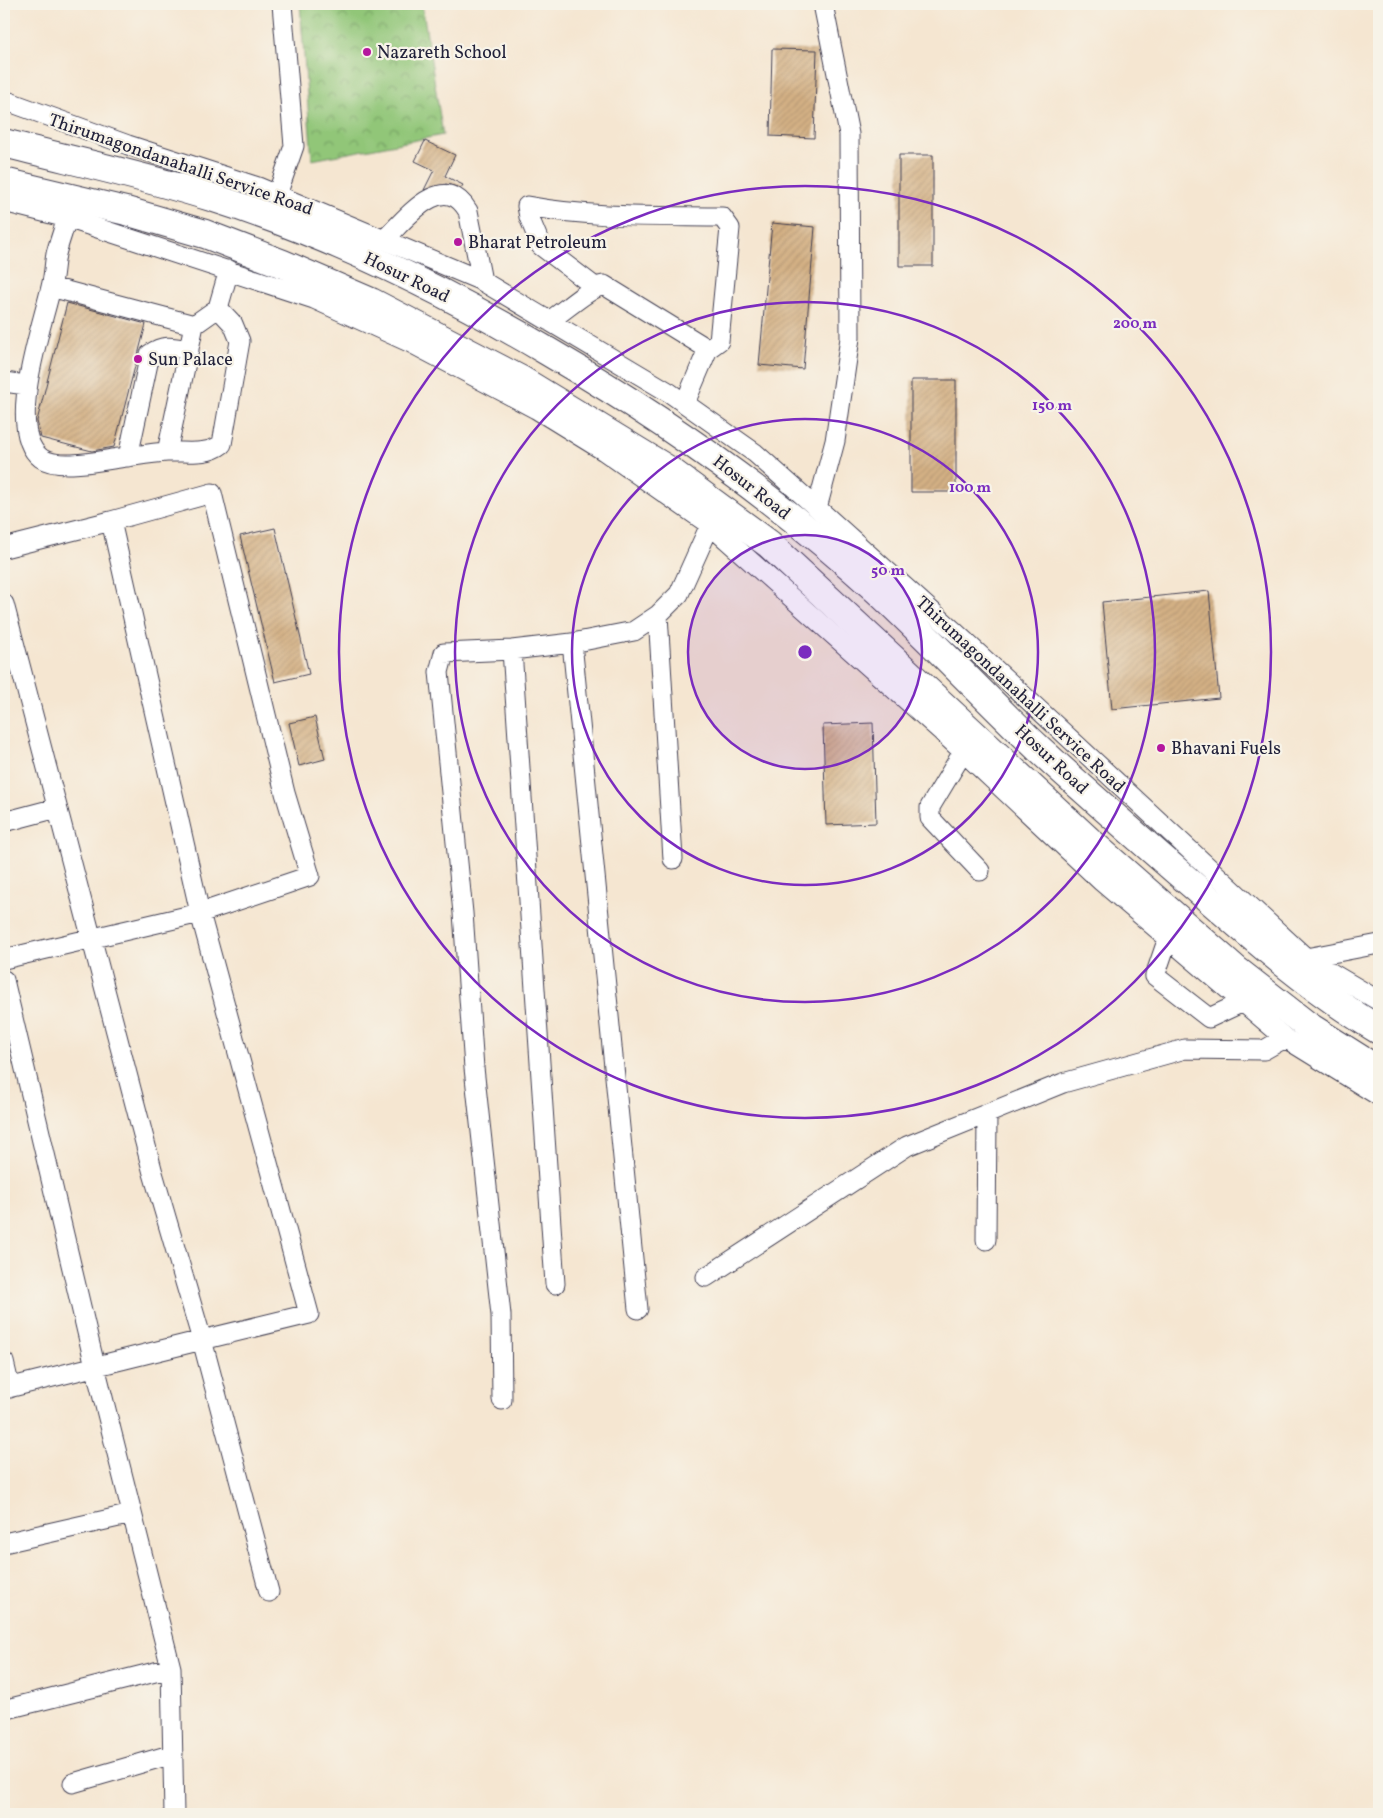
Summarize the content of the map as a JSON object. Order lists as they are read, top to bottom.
{
  "streets": {
    "highway": ["Hosur Road"],
    "street": ["Thirumagondanahalli Service Road"]
  },
  "places": [
    "Nazareth School",
    "Bharat Petroleum",
    "Sun Palace",
    "Bhavani Fuels"
  ],
  "rings": [
    "200 m",
    "150 m",
    "100 m",
    "50 m"
  ]
}
